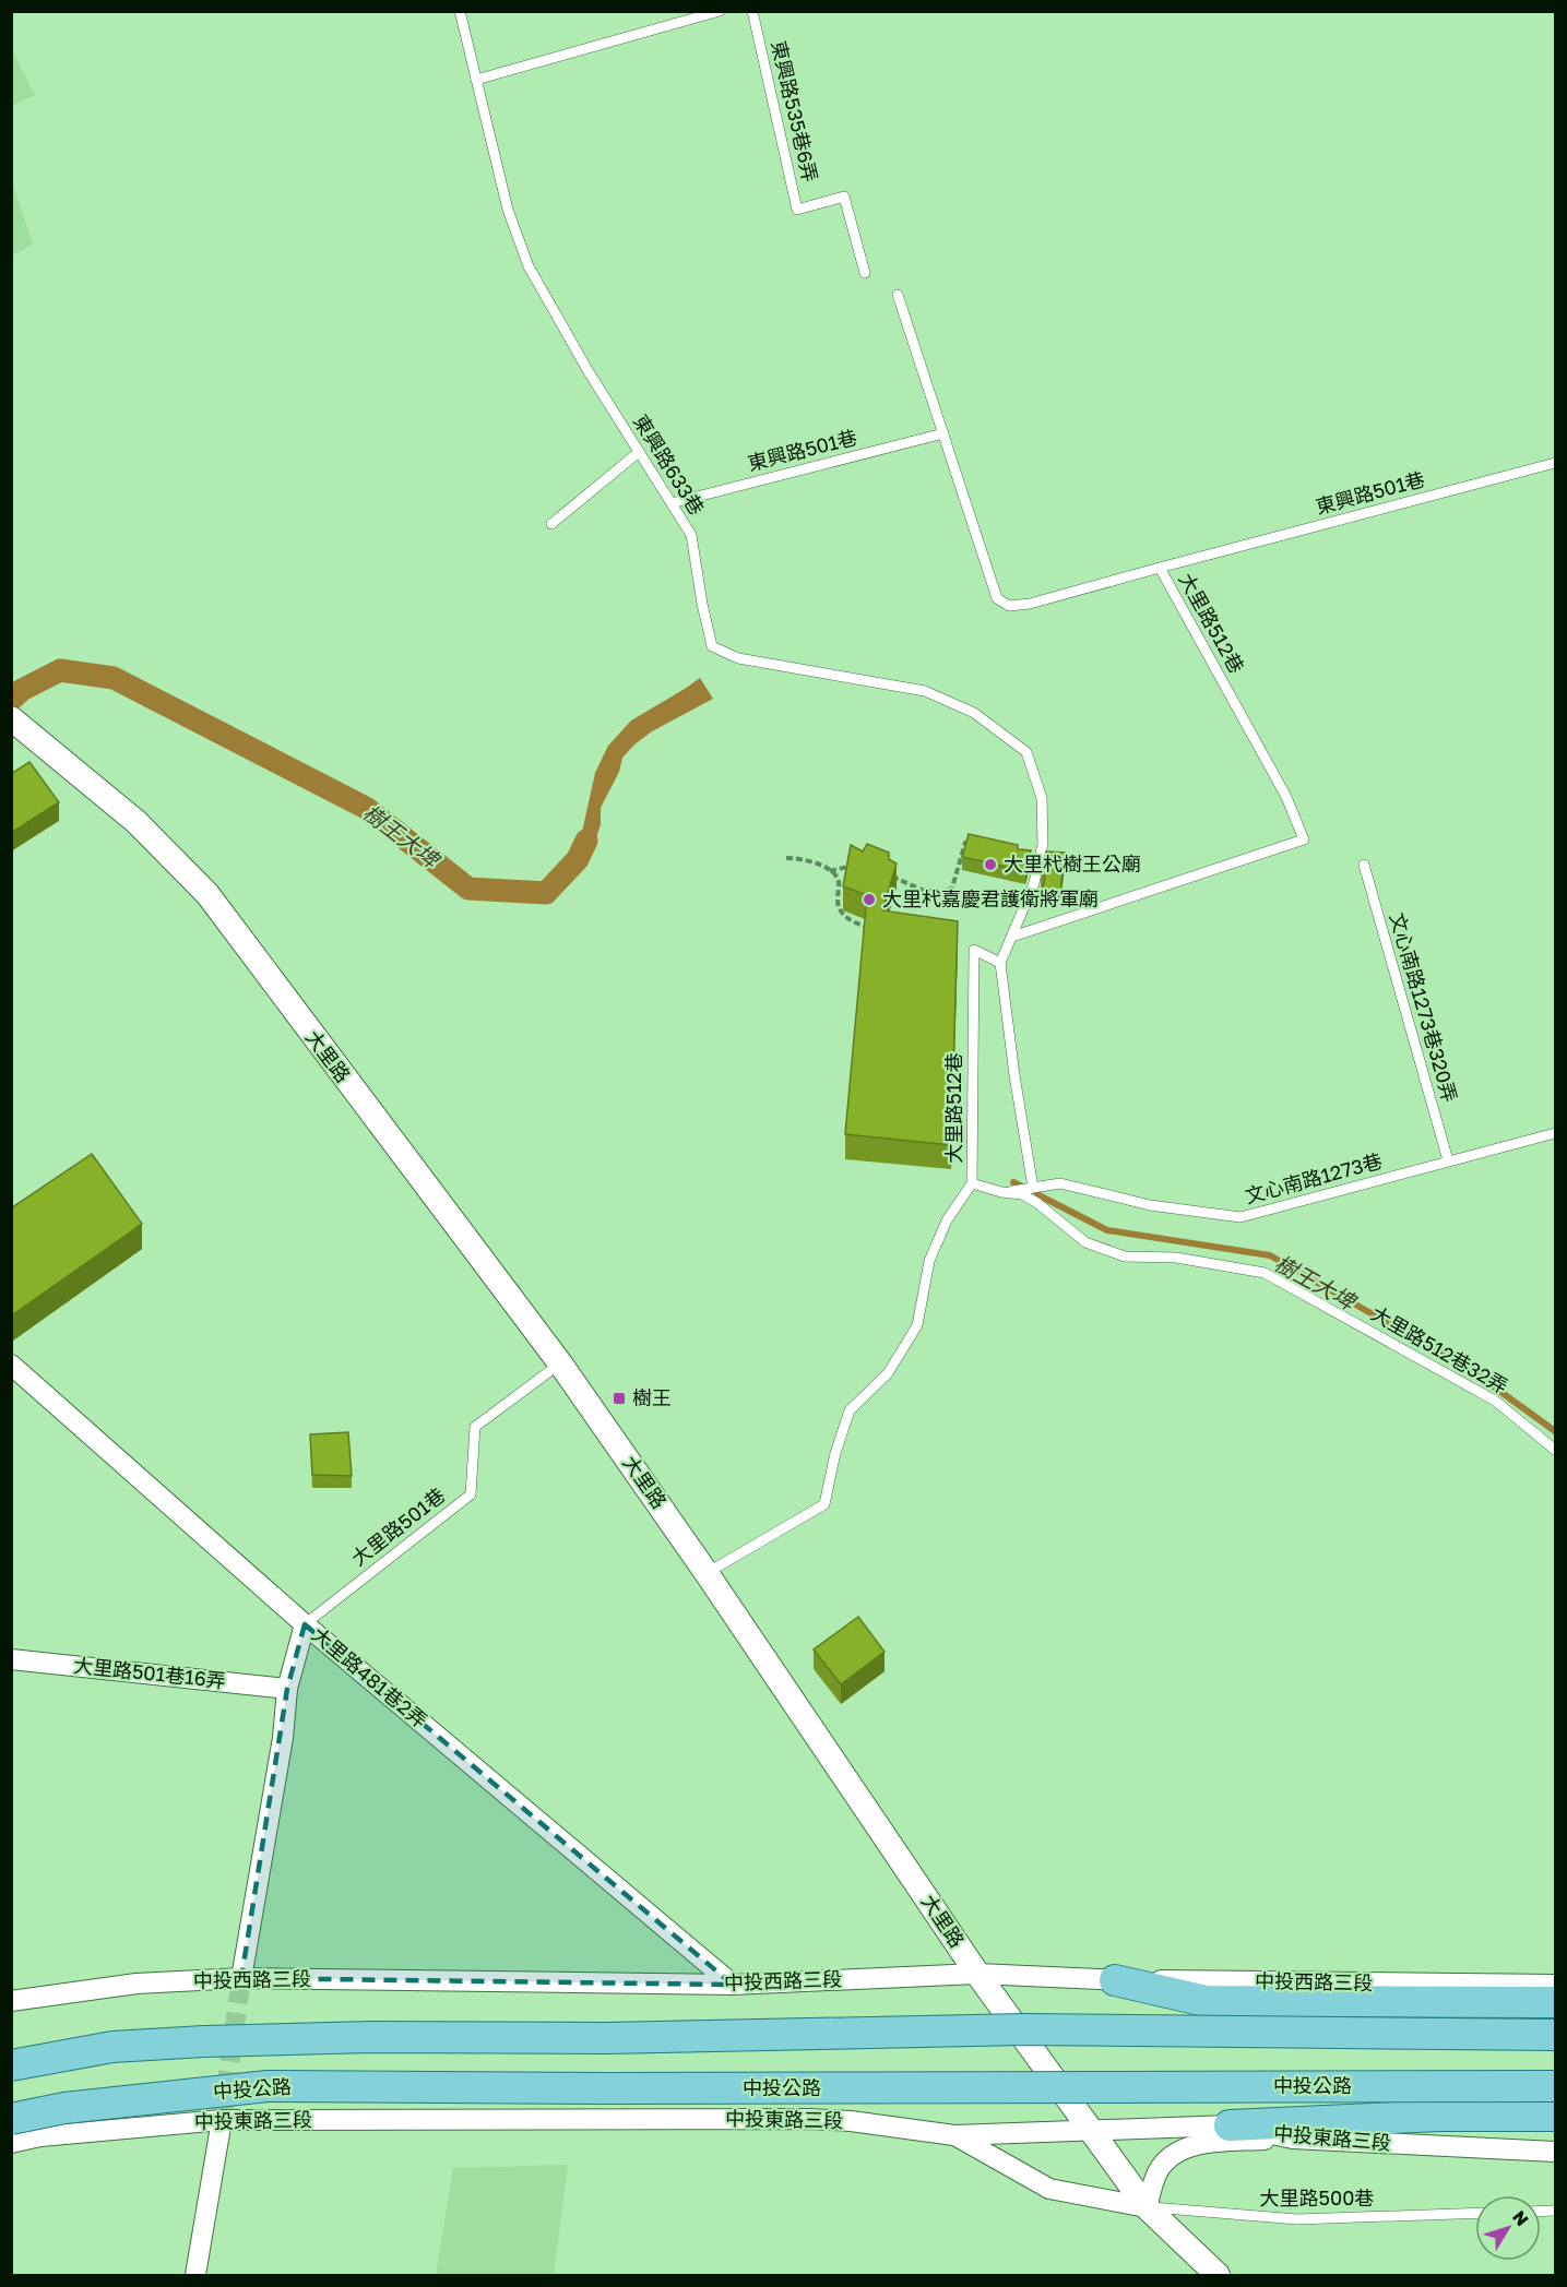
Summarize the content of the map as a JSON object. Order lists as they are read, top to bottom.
{
  "streets": {
    "main road": ["中投公路"],
    "street": [
      "大里路",
      "大里路501巷16弄",
      "大里路481巷2弄",
      "中投西路三段",
      "中投東路三段"
    ],
    "lane": [
      "東興路535巷6弄",
      "東興路501巷",
      "東興路633巷",
      "大里路512巷",
      "文心南路1273巷320弄",
      "文心南路1273巷",
      "大里路512巷32弄",
      "大里路501巷",
      "大里路500巷"
    ]
  },
  "crossings": [
    ["東興路501巷", "東興路633巷"],
    ["東興路501巷", "大里路512巷"],
    ["東興路633巷", "大里路512巷"],
    ["大里路512巷", "大里路"],
    ["大里路512巷", "大里路512巷32弄"],
    ["文心南路1273巷320弄", "文心南路1273巷"],
    ["大里路", "大里路501巷"],
    ["大里路", "中投西路三段"],
    ["大里路", "中投東路三段"],
    ["大里路", "大里路500巷"],
    ["文心南路1273巷", "大里路512巷32弄"],
    ["大里路501巷", "大里路481巷2弄"],
    ["大里路481巷2弄", "中投西路三段"]
  ],
  "water": ["樹王大埤"],
  "places": {
    "other": ["大里杙樹王公廟", "大里杙嘉慶君護衛將軍廟"],
    "transit": ["樹王"]
  },
  "north": "top right"
}
